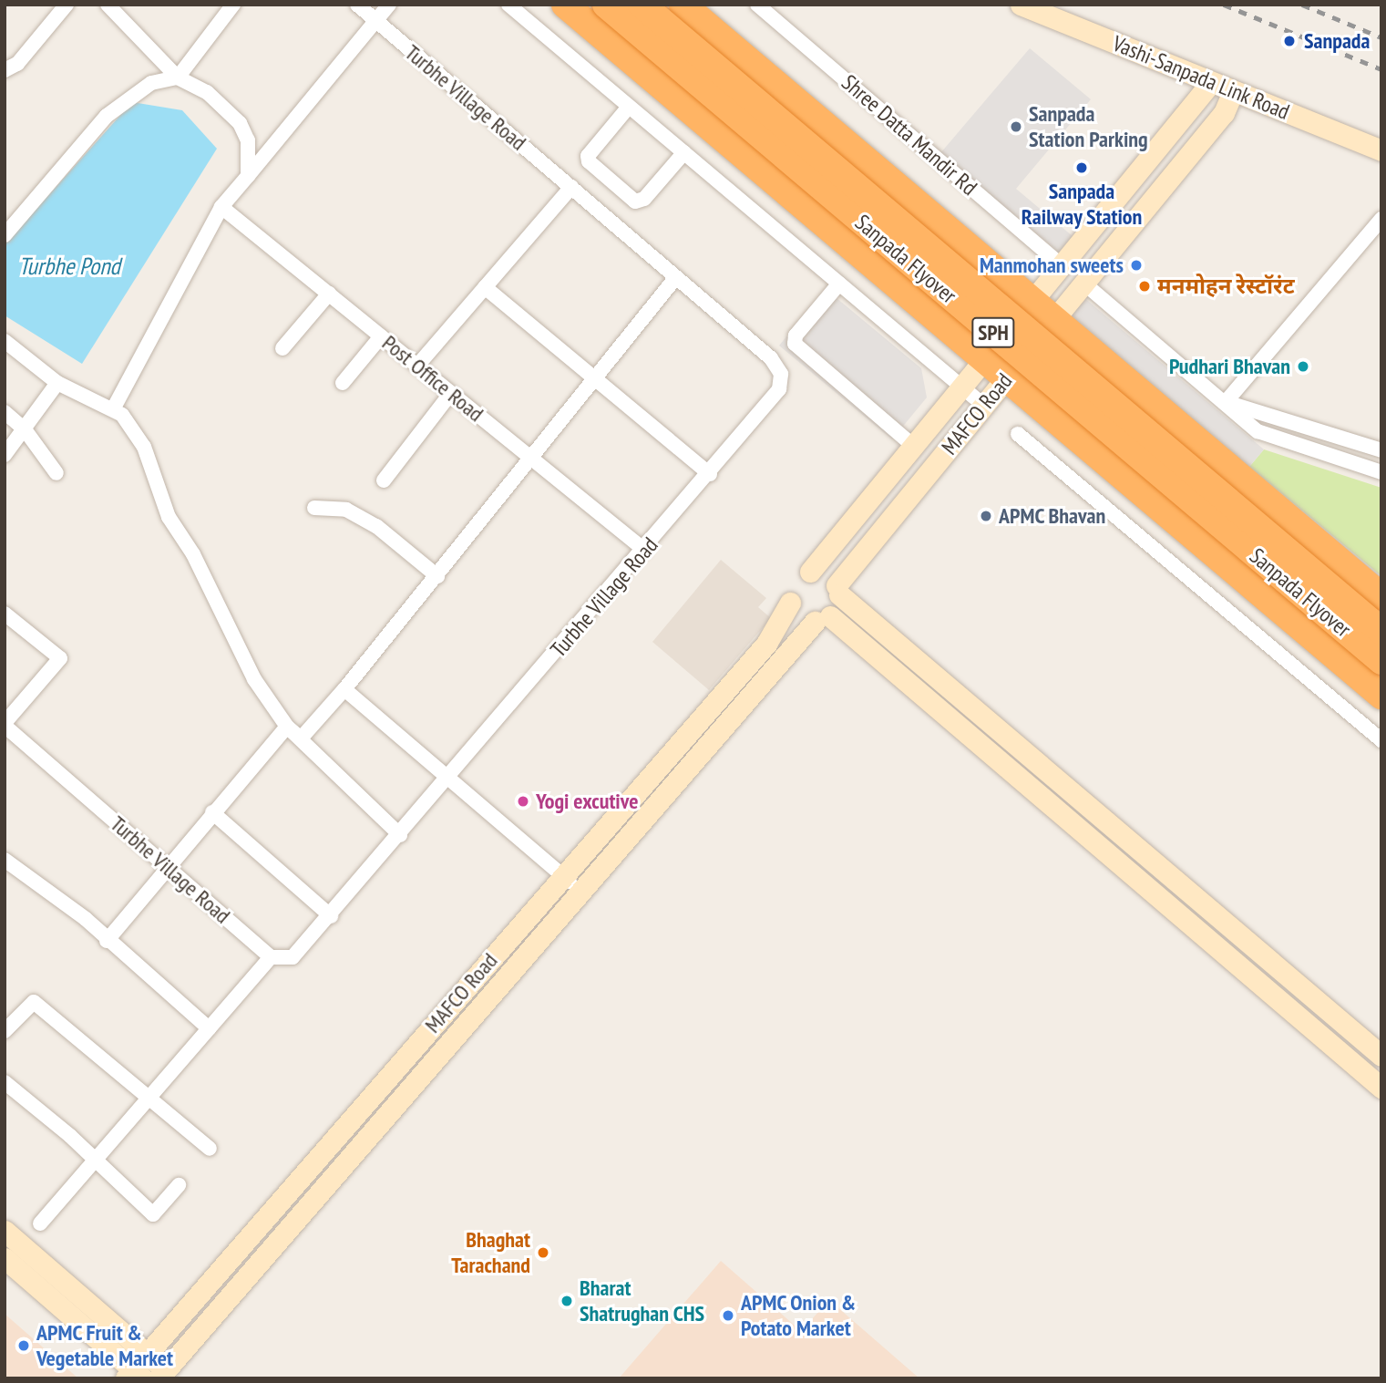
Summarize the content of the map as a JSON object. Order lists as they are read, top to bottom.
{
  "streets": {
    "highway": ["Sanpada Flyover", "SPH"],
    "main road": ["Vashi-Sanpada Link Road", "MAFCO Road"],
    "street": ["Turbhe Village Road", "Shree Datta Mandir Rd", "Post Office Road"]
  },
  "crossings": [
    ["Vashi-Sanpada Link Road", "MAFCO Road"],
    ["Turbhe Village Road", "Post Office Road"],
    ["Shree Datta Mandir Rd", "MAFCO Road"]
  ],
  "water": ["Turbhe Pond"],
  "places": [
    "Sanpada",
    "Sanpada Station Parking",
    "Sanpada Railway Station",
    "Manmohan sweets",
    "मनमोहन रेस्टॉरंट",
    "Pudhari Bhavan",
    "APMC Bhavan",
    "Yogi excutive",
    "Bhaghat Tarachand",
    "Bharat Shatrughan CHS",
    "APMC Onion & Potato Market",
    "APMC Fruit & Vegetable Market"
  ]
}
